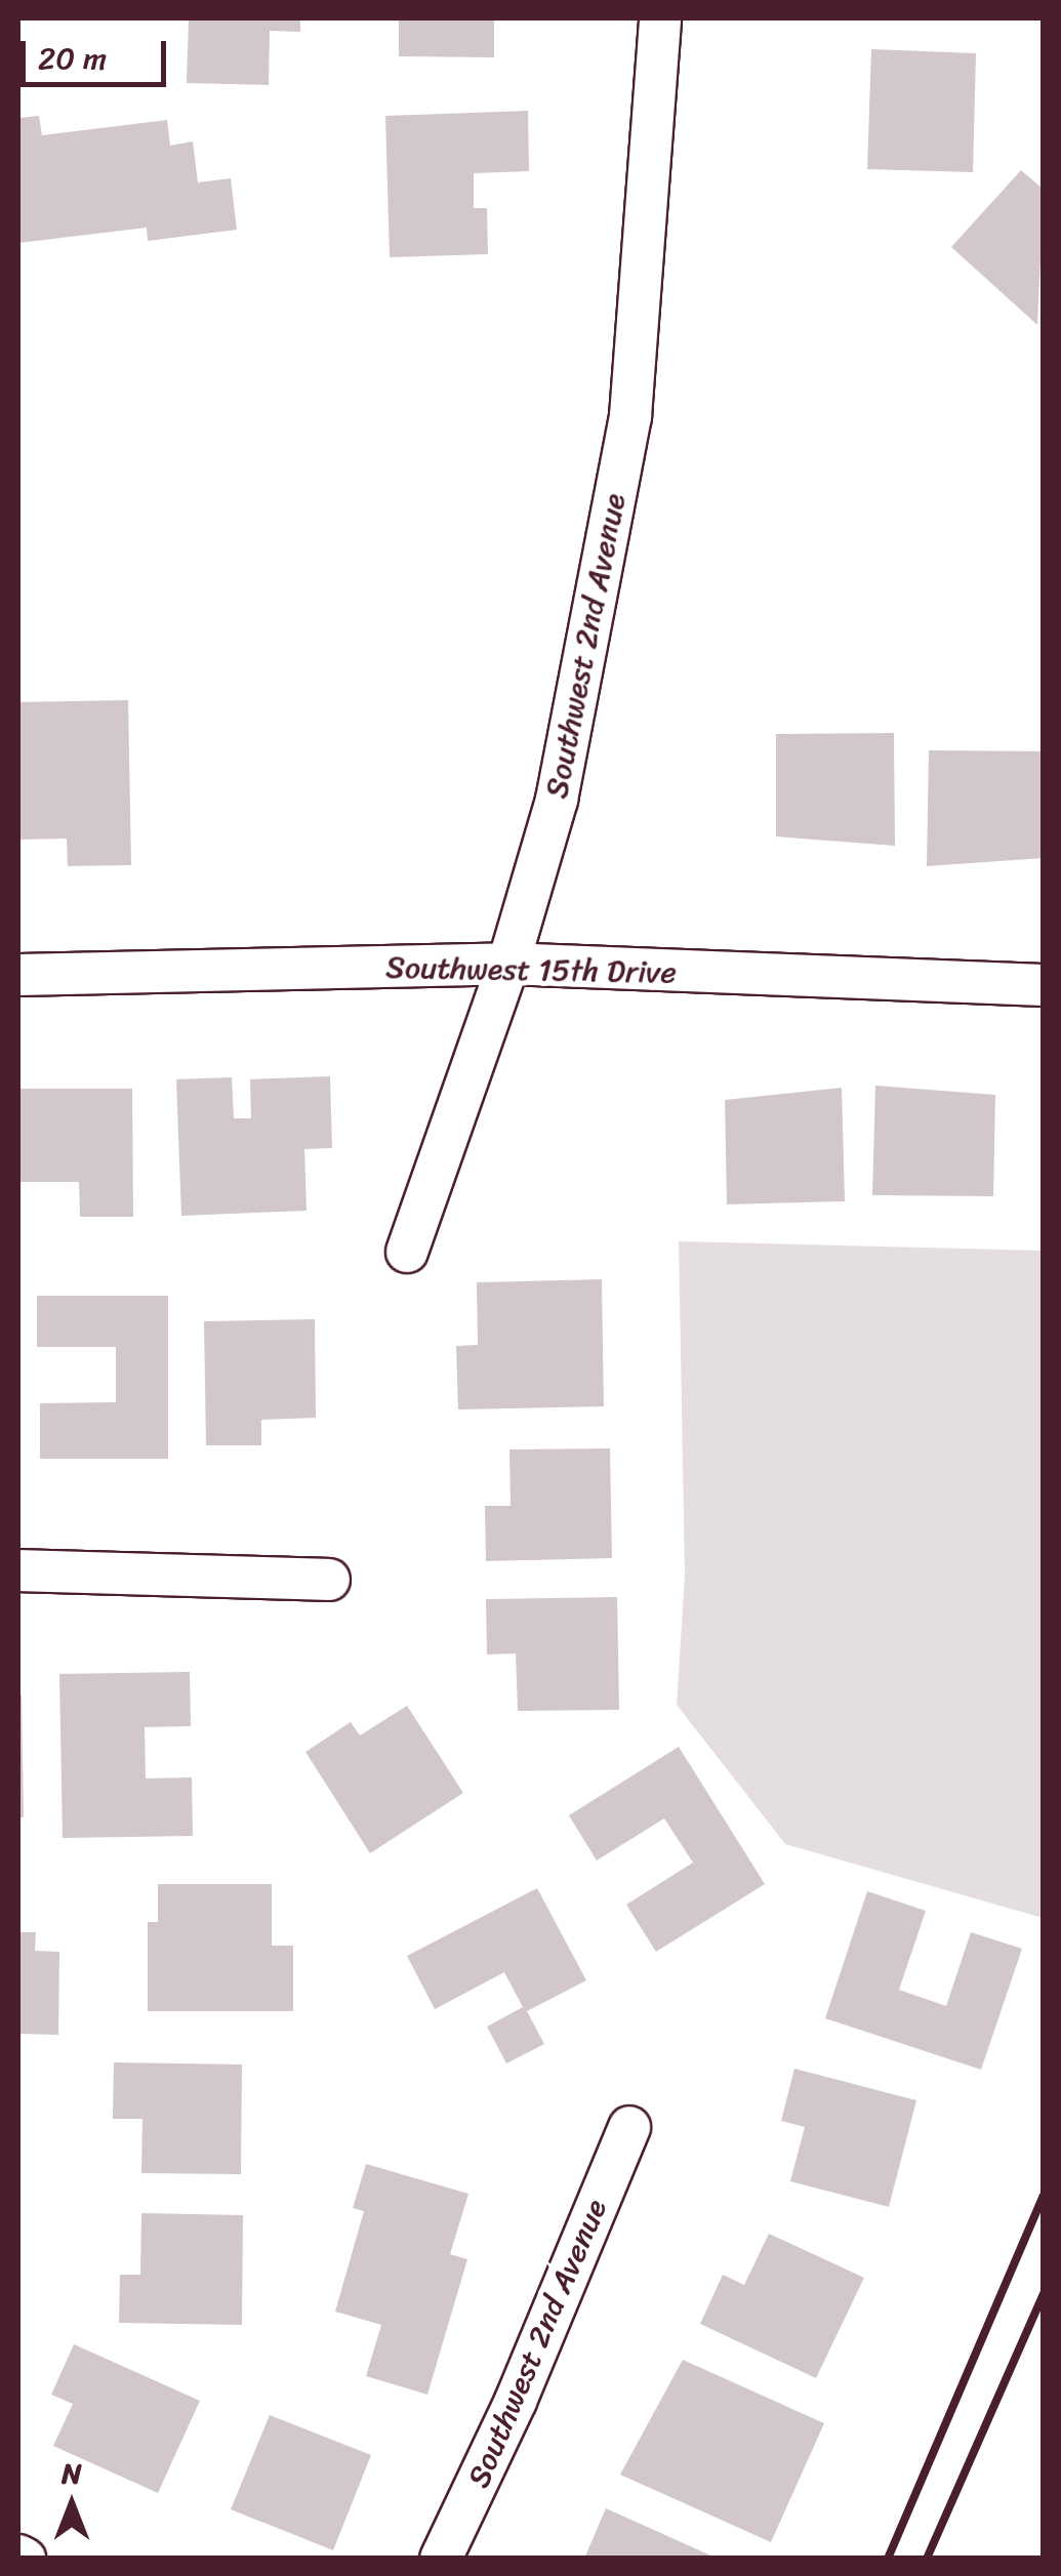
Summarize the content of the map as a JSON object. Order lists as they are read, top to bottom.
{
  "streets": {
    "street": ["Southwest 2nd Avenue", "Southwest 15th Drive"]
  },
  "crossings": [
    ["Southwest 2nd Avenue", "Southwest 15th Drive"]
  ],
  "scale_bar": "20 m",
  "north": "top"
}
